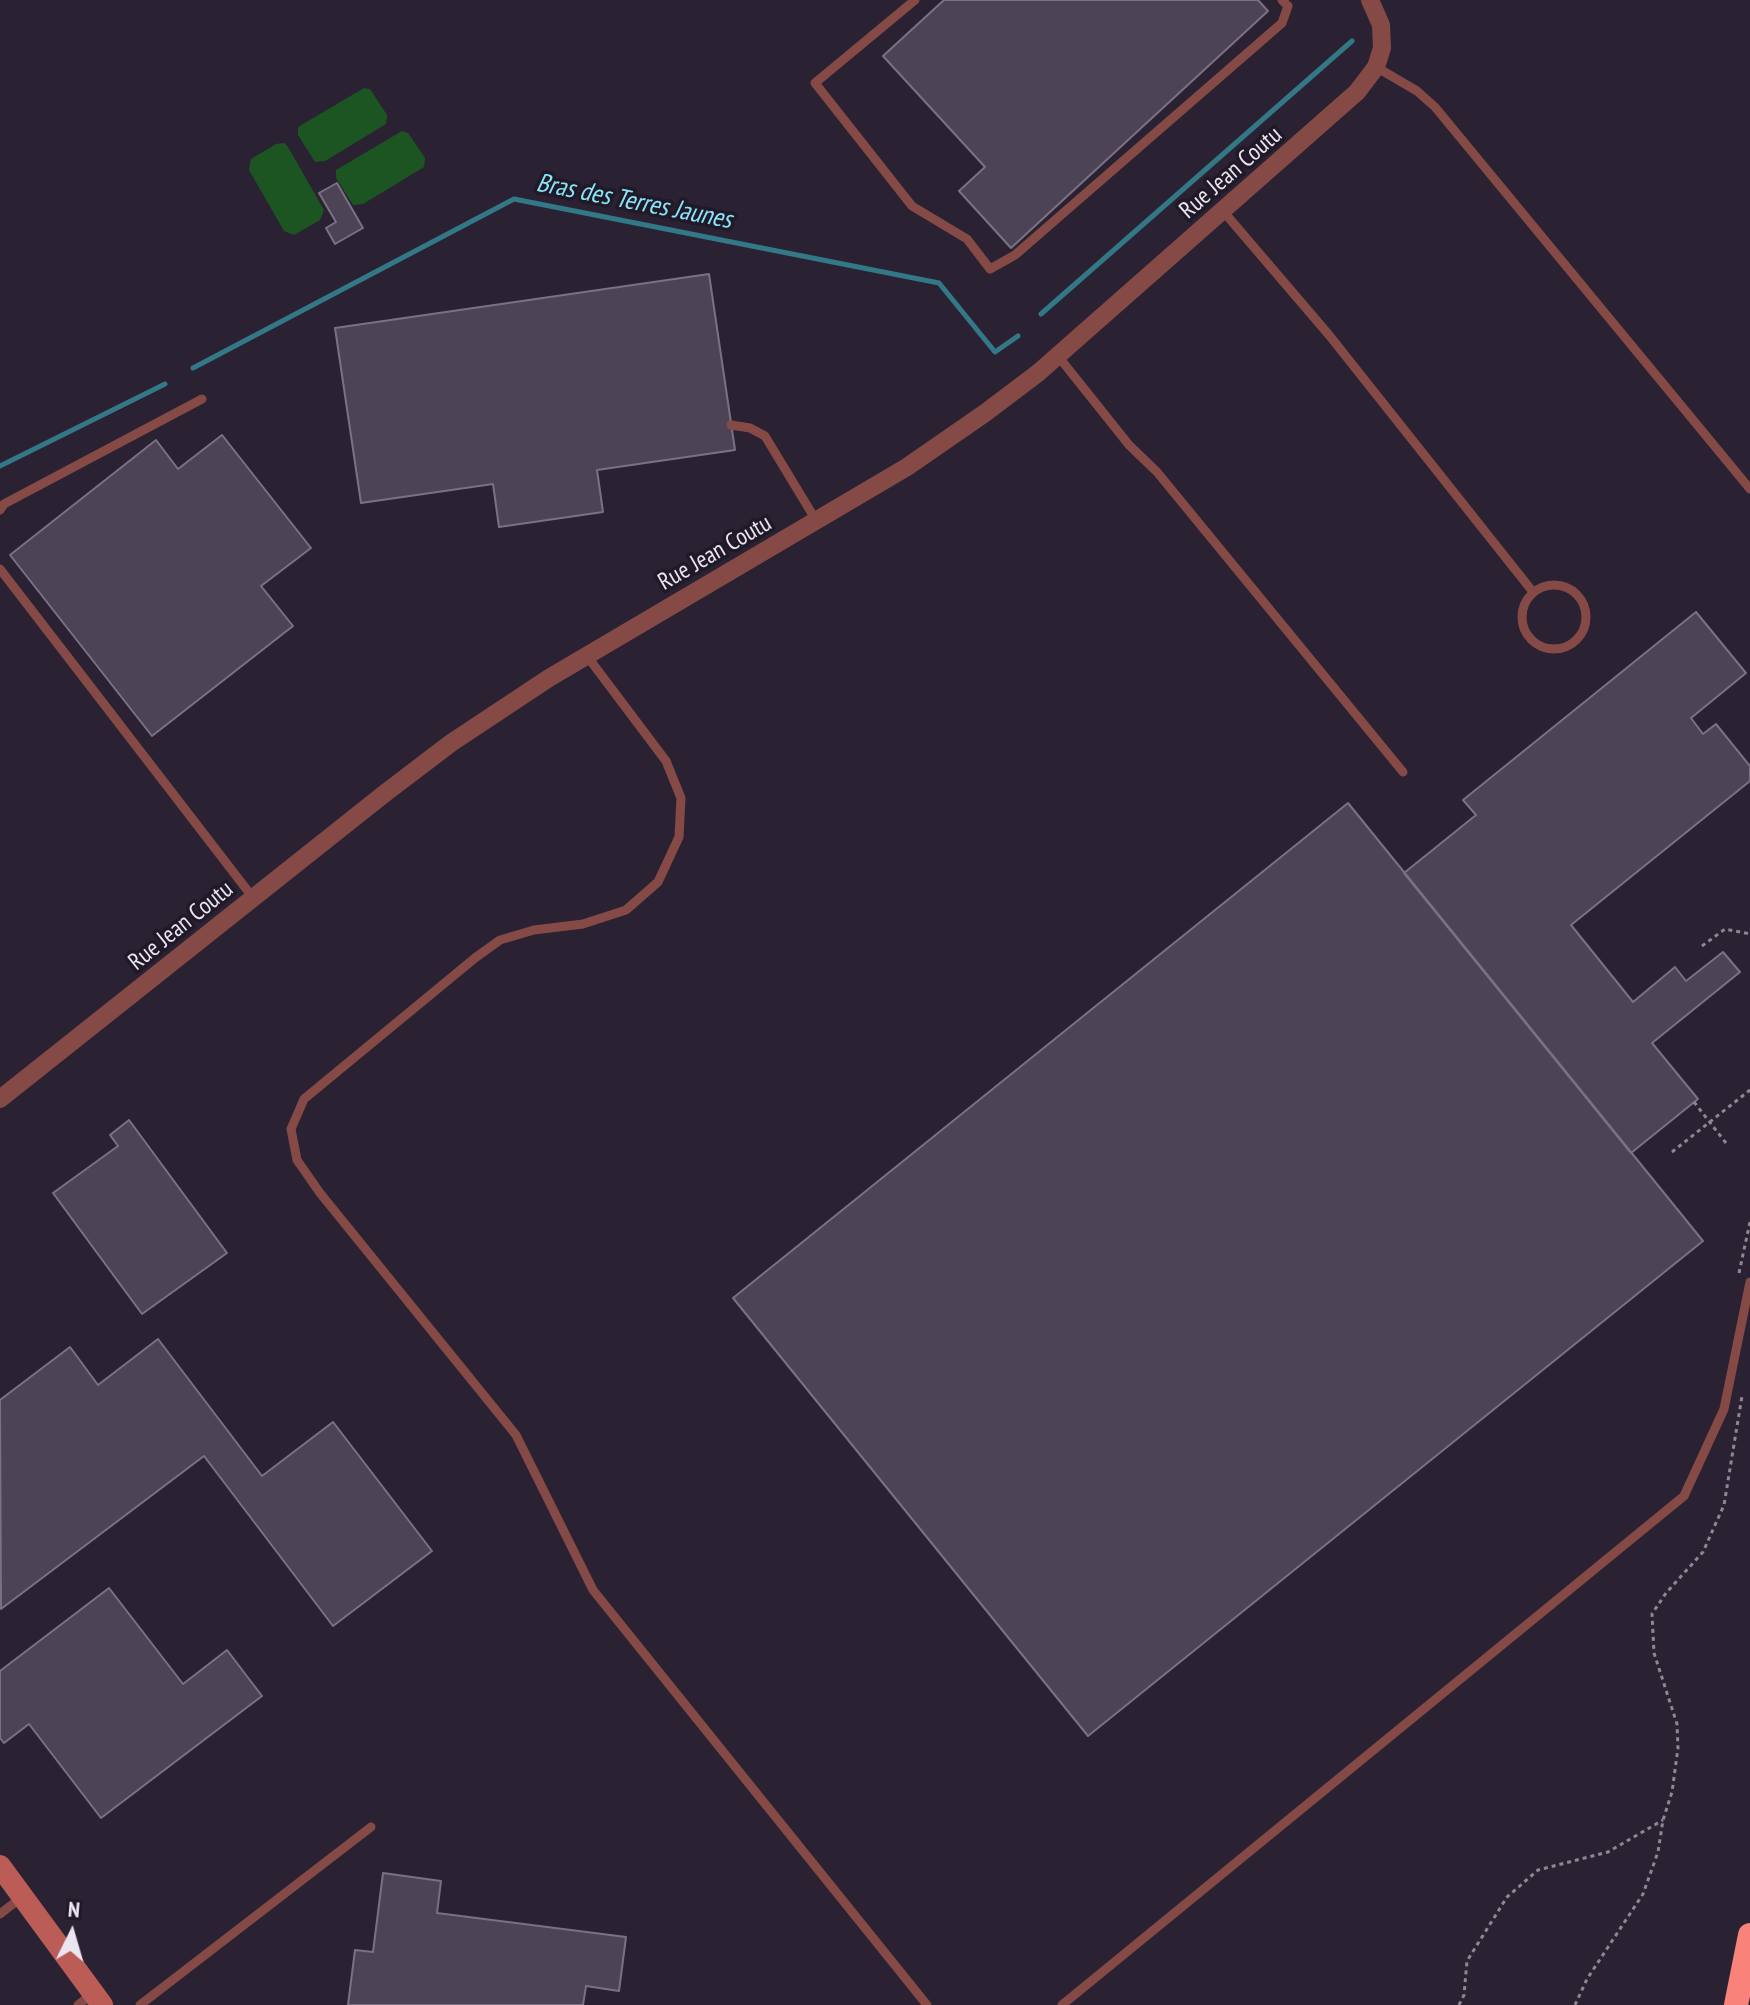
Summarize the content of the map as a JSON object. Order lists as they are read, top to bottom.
{
  "streets": {
    "street": ["Rue Jean Coutu"]
  },
  "water": ["Bras des Terres Jaunes"],
  "north": "top"
}
